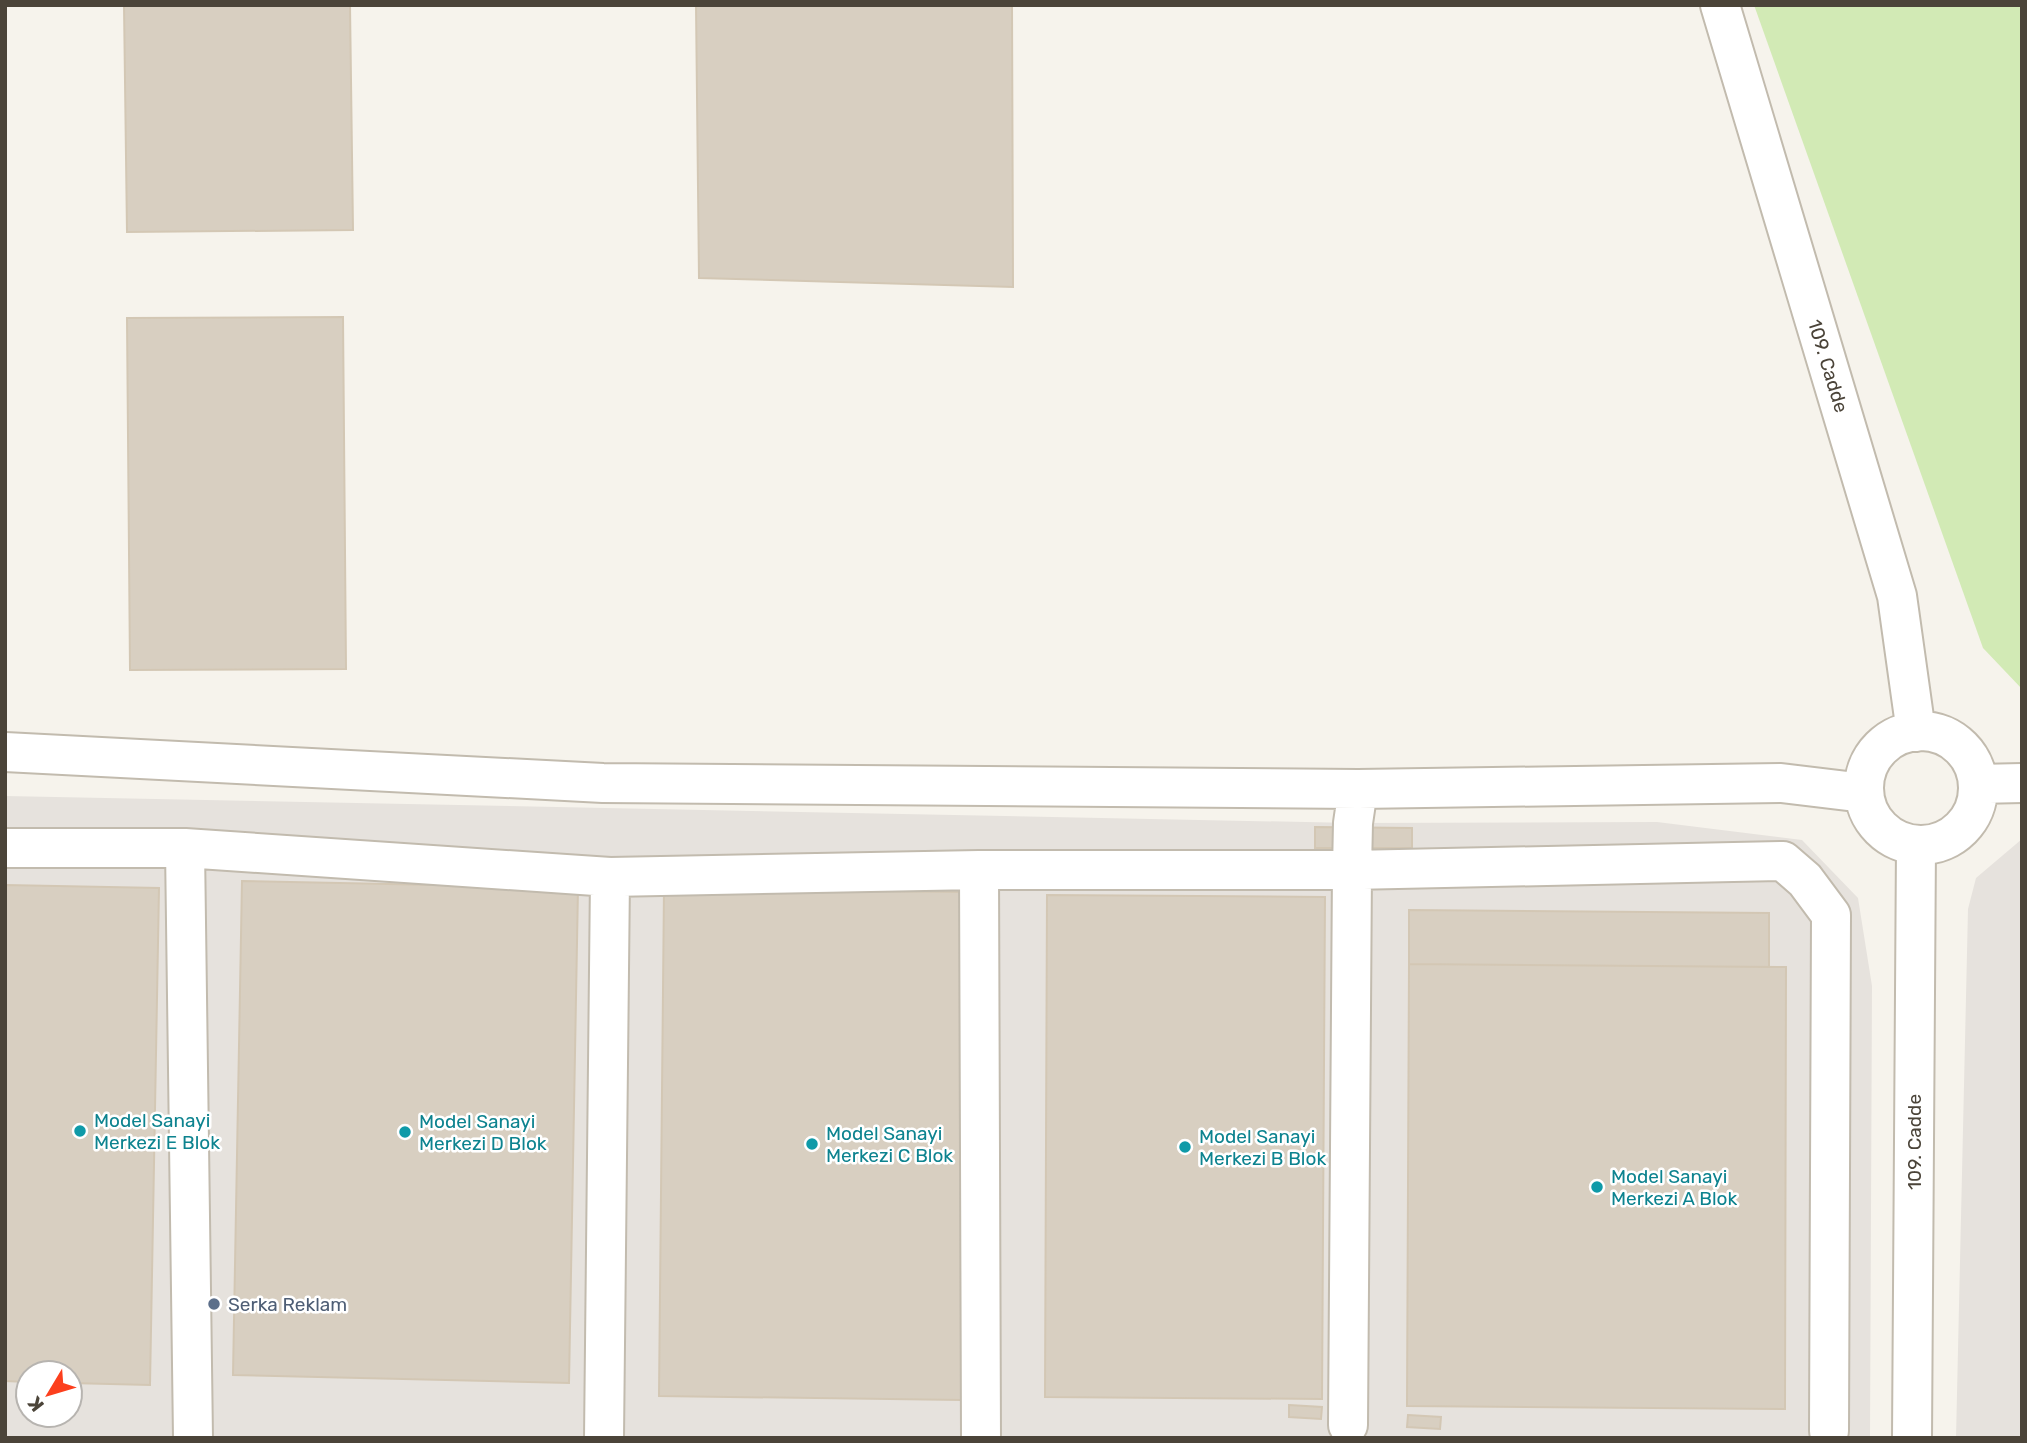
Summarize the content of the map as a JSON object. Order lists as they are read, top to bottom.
{
  "streets": {
    "street": ["109. Cadde"]
  },
  "places": [
    "Model Sanayi Merkezi E Blok",
    "Model Sanayi Merkezi D Blok",
    "Model Sanayi Merkezi C Blok",
    "Model Sanayi Merkezi B Blok",
    "Model Sanayi Merkezi A Blok",
    "Serka Reklam"
  ],
  "north": "bottom left"
}
